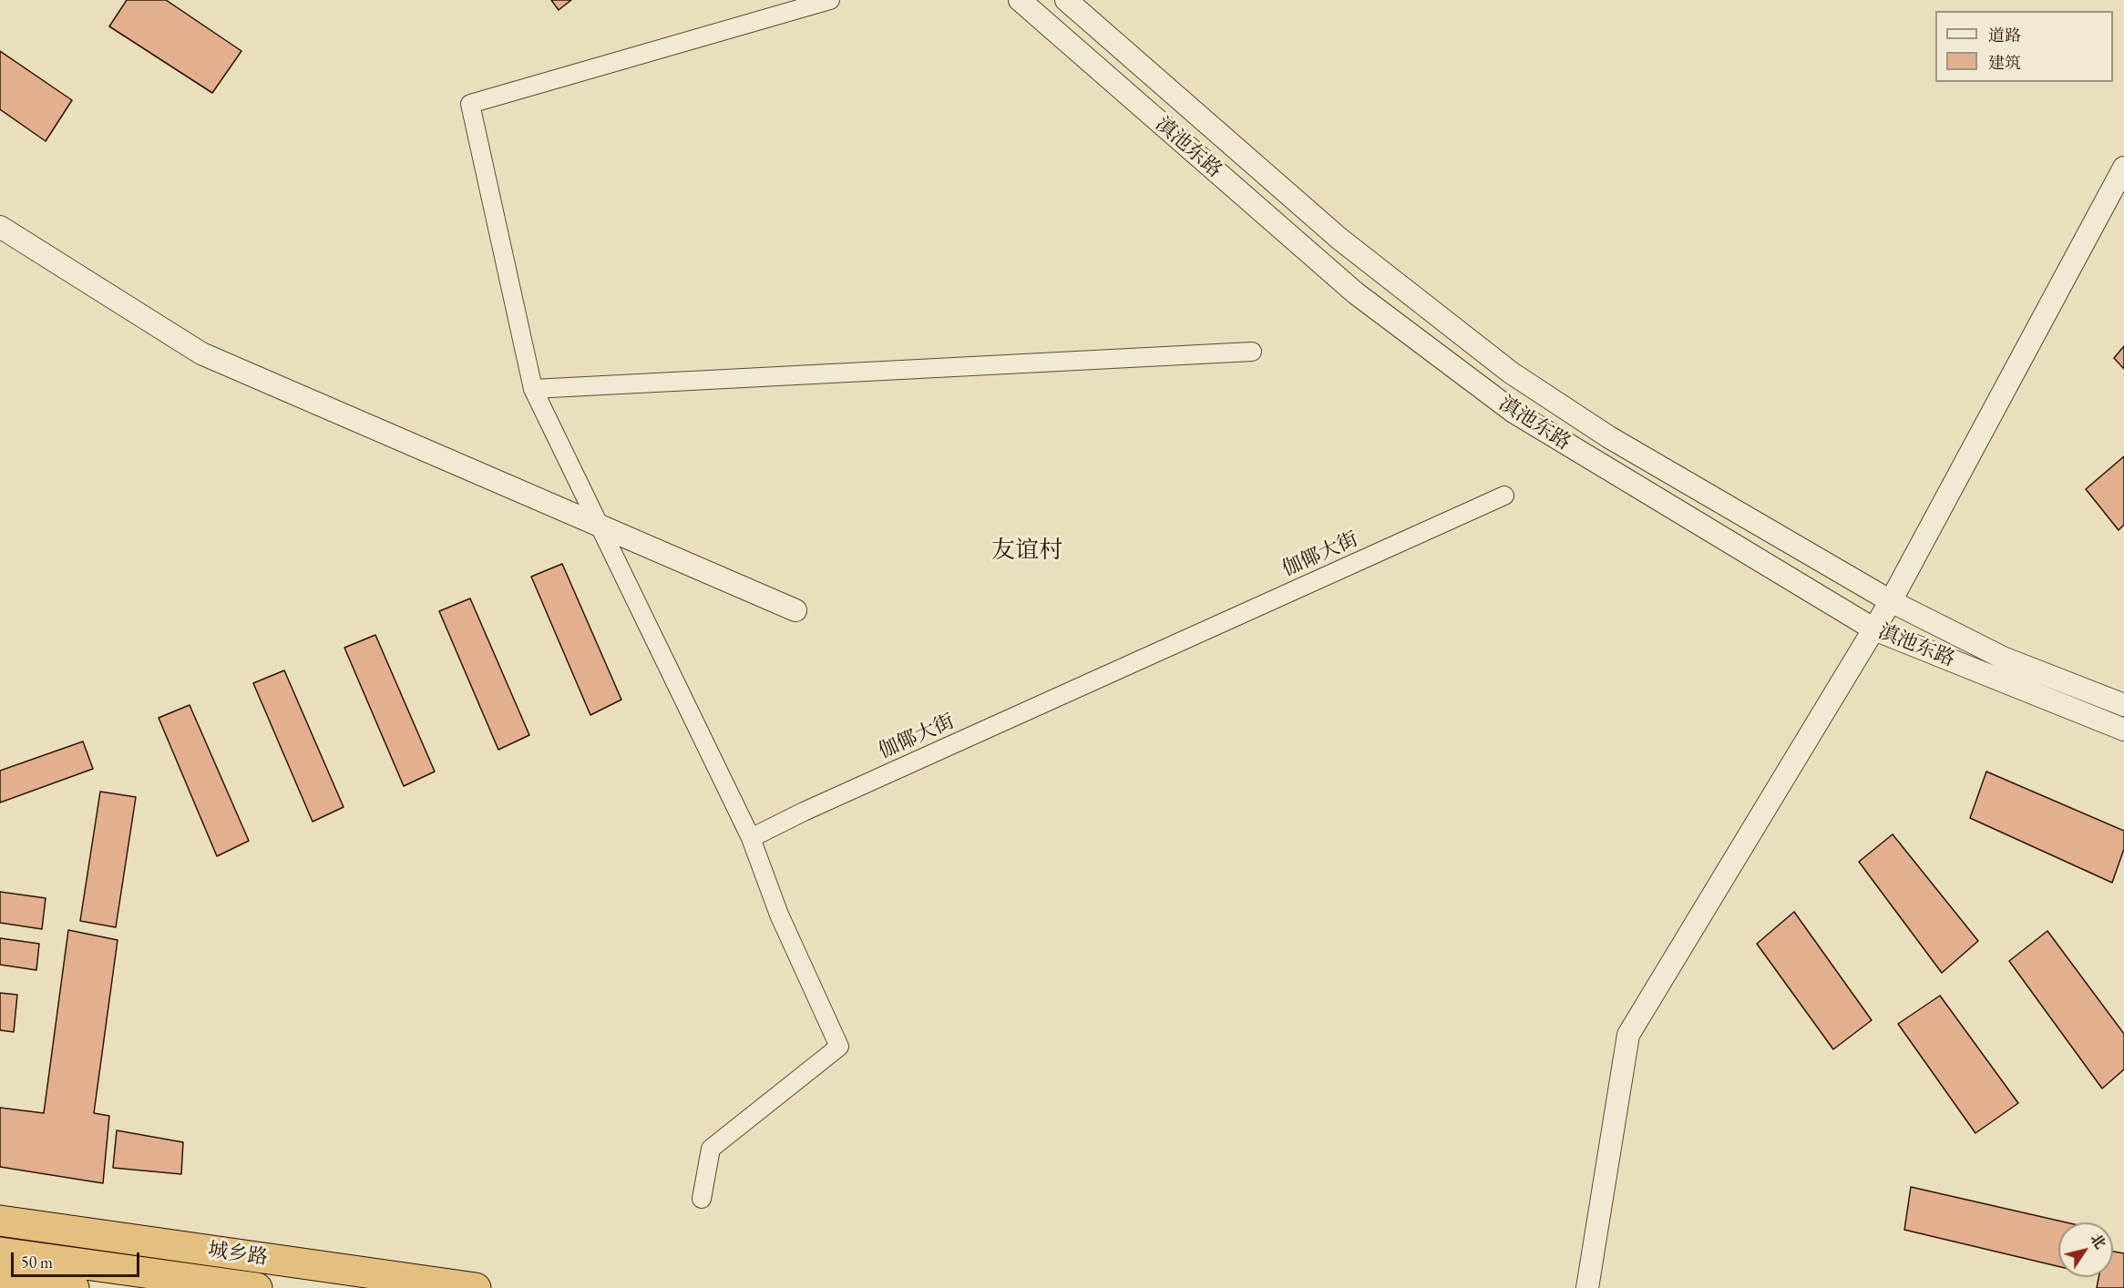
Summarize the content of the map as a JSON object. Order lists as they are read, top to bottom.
{
  "streets": {
    "highway": ["城乡路"],
    "street": ["滇池东路", "伽倻大街"]
  },
  "districts": ["友谊村"],
  "legend": ["道路", "建筑"],
  "scale_bar": "50 m",
  "north": "top right"
}
